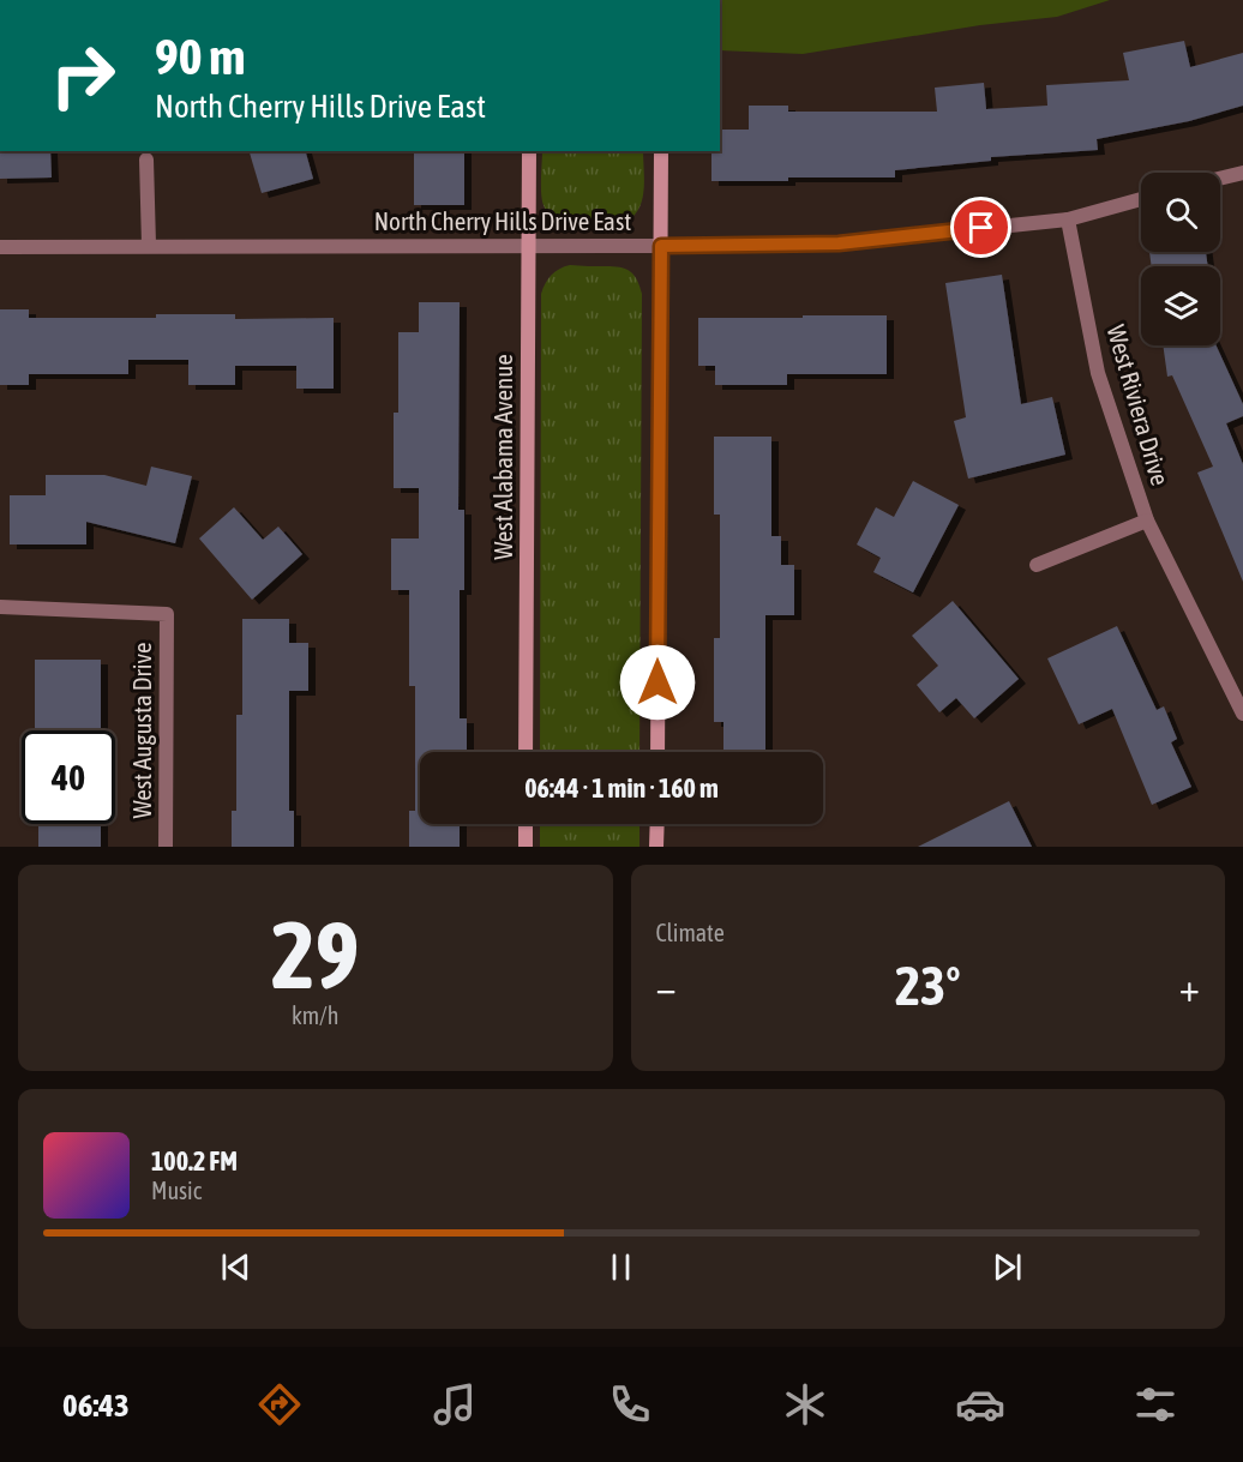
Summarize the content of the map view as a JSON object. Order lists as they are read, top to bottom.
{
  "streets": {
    "street": [
      "North Cherry Hills Drive East",
      "West Riviera Drive",
      "West Alabama Avenue",
      "West Augusta Drive"
    ]
  },
  "crossings": [
    ["North Cherry Hills Drive East", "West Riviera Drive"],
    ["North Cherry Hills Drive East", "West Alabama Avenue"]
  ],
  "page": {
    "turn": ["90 m", "North Cherry Hills Drive East"],
    "limit": "40",
    "trip": "06:44 · 1 min · 160 m",
    "tile": [
      ["29", "km/h"],
      "Climate"
    ],
    "heat": ["−", "23°", "+"],
    "song": ["100.2 FM", "Music"],
    "tabs": "06:43"
  }
}
